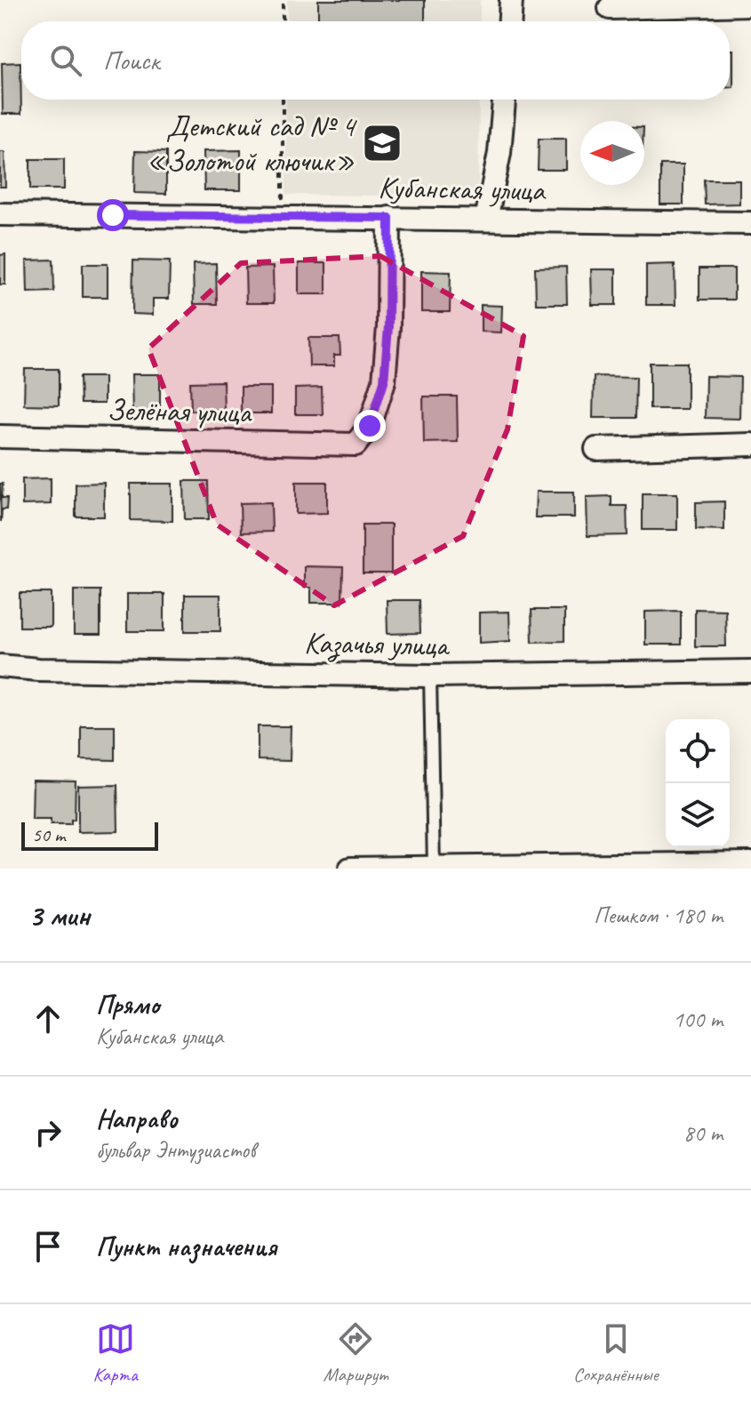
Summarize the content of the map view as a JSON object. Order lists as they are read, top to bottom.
{
  "streets": {
    "street": ["Кубанская улица", "Зелёная улица", "Казачья улица"]
  },
  "crossings": [
    ["Кубанская улица", "Зелёная улица"]
  ],
  "places": {
    "school or university": ["Детский сад № 4 «Золотой ключик»"]
  },
  "scale_bar": "50 m",
  "north": "left",
  "page": {
    "search": "Поиск",
    "scale": "50 m",
    "heading": ["3 мин", "Пешком · 180 m"],
    "list": [
      ["Прямо", "Кубанская улица", "100 m"],
      ["Направо", "бульвар Энтузиастов", "80 m"],
      "Пункт назначения"
    ],
    "nav": ["Карта", "Маршрут", "Сохранённые"]
  }
}
